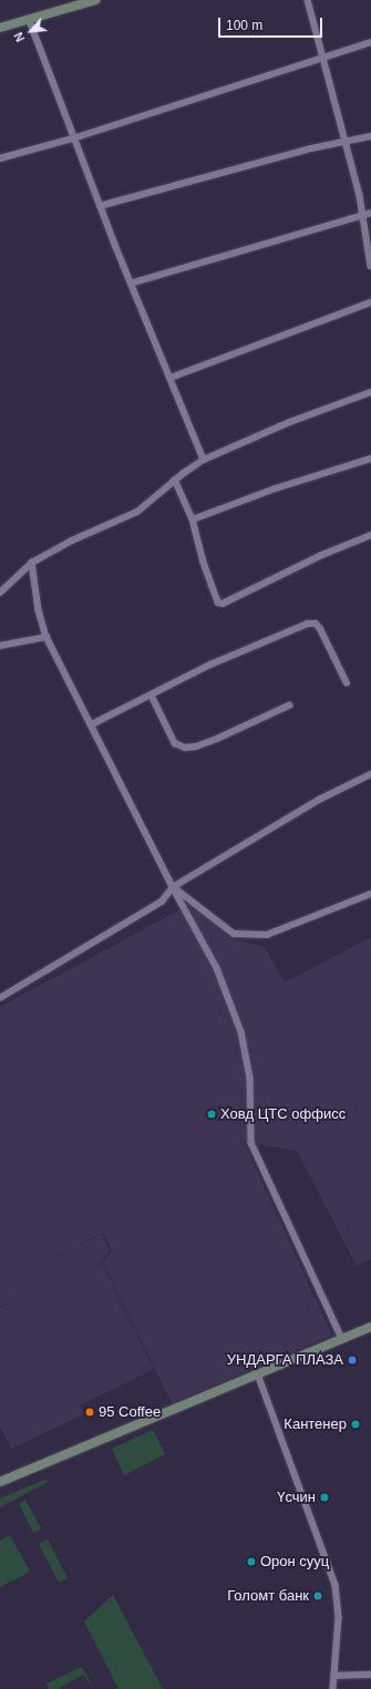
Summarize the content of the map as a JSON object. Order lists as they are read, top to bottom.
{
  "places": [
    "Ховд ЦТС оффисс",
    "УНДАРГА ПЛАЗА",
    "95 Coffee",
    "Кантенер",
    "Үсчин",
    "Орон сууц",
    "Голомт банк"
  ],
  "scale_bar": "100 m",
  "north": "bottom left"
}
